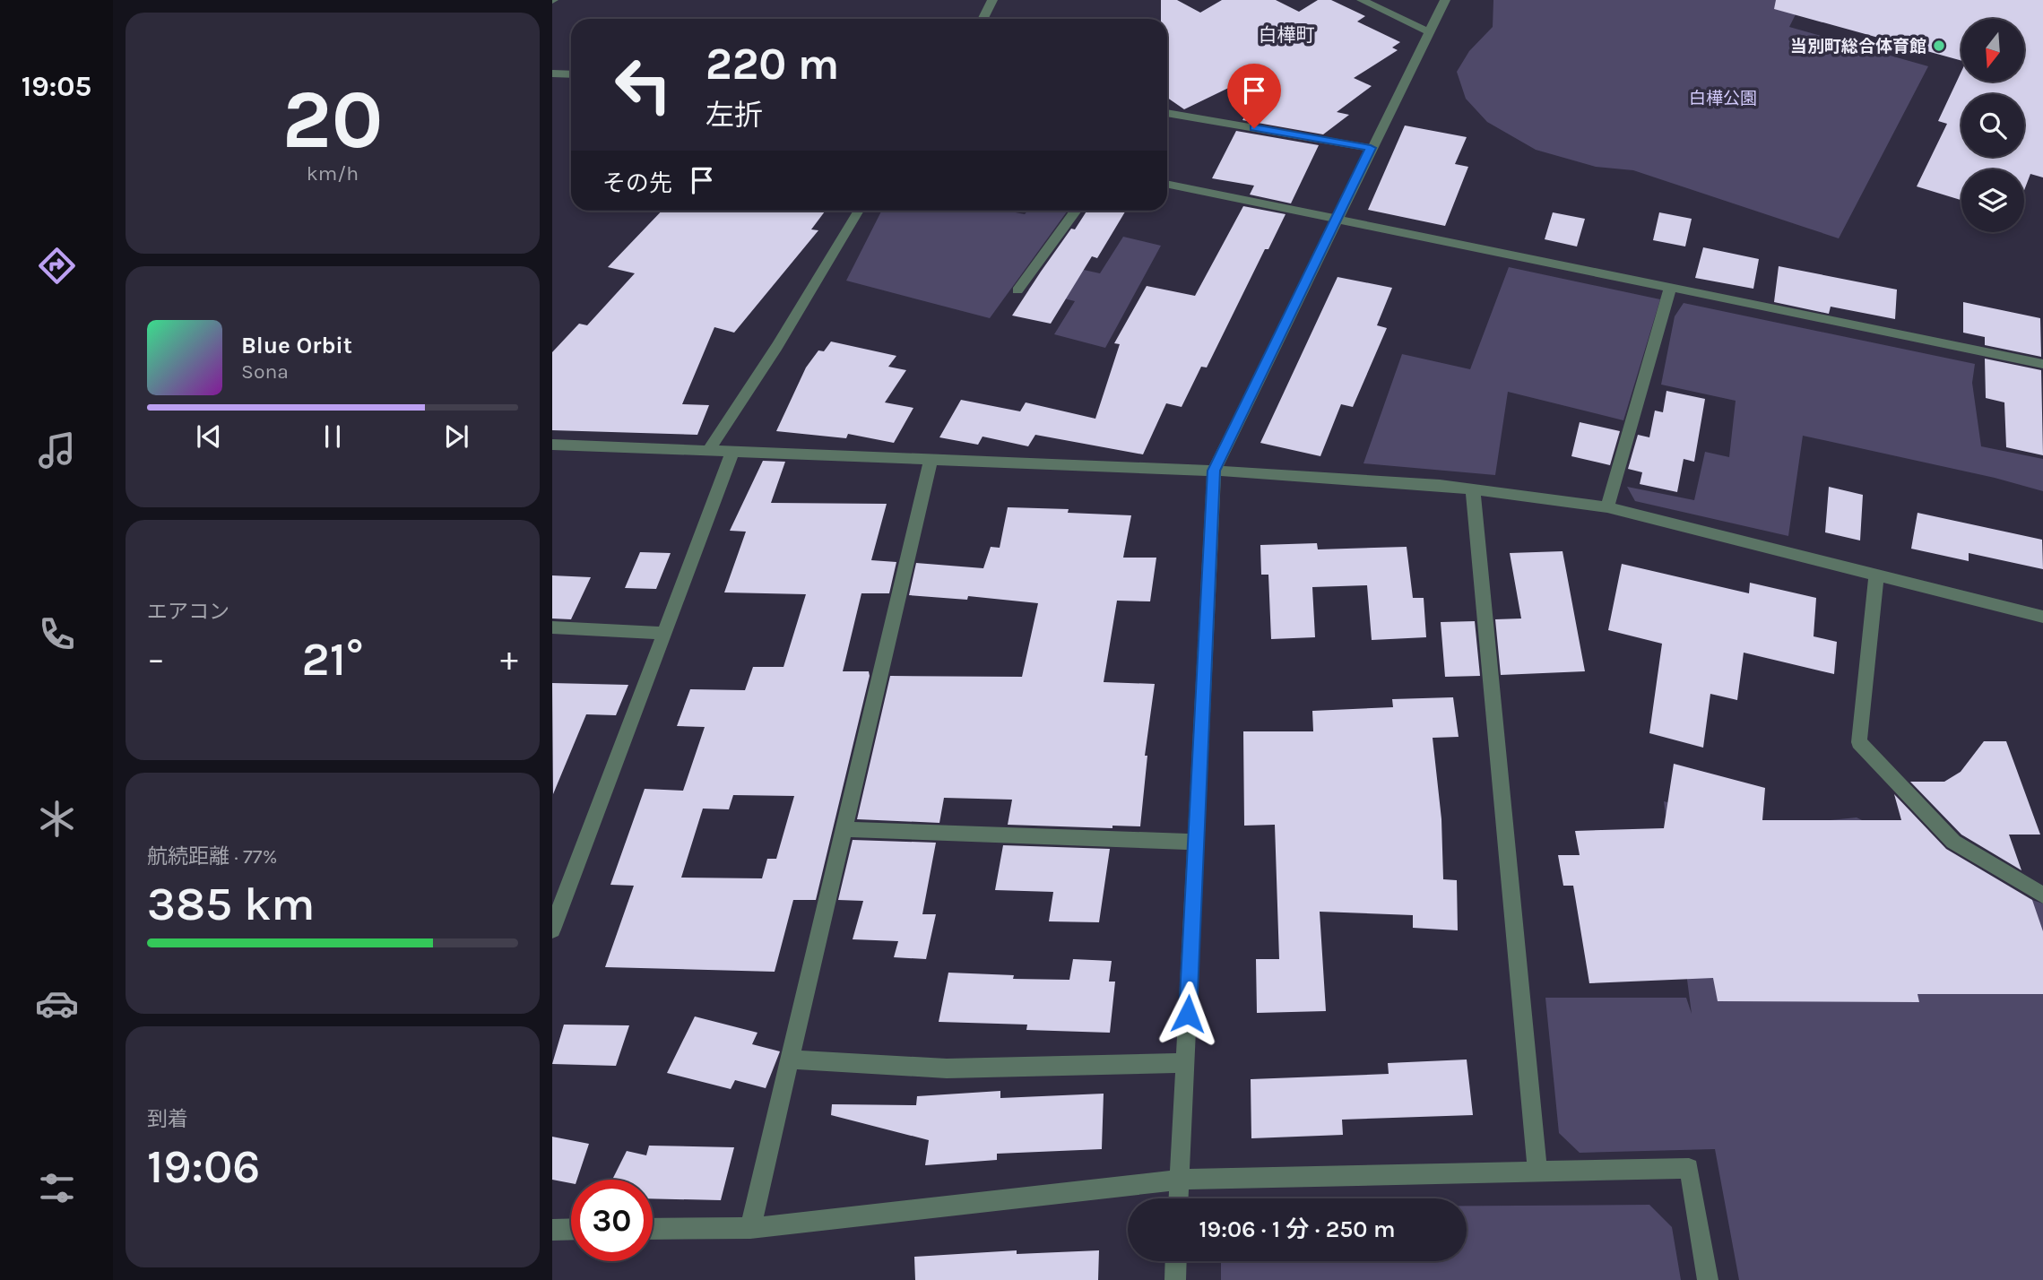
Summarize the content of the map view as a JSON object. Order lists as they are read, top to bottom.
{
  "districts": ["白樺町"],
  "parks": ["白樺公園"],
  "places": ["当別町総合体育館"],
  "north": "bottom",
  "page": {
    "tabs": "19:05",
    "tile": [
      ["20", "km/h"],
      "エアコン",
      ["航続距離 · 77%", "385 km"],
      ["到着", "19:06"]
    ],
    "turn": ["220 m", "左折"],
    "then": "その先",
    "song": ["Blue Orbit", "Sona"],
    "heat": ["−", "21°", "+"],
    "limit": "30",
    "trip": "19:06 · 1 分 · 250 m"
  }
}
